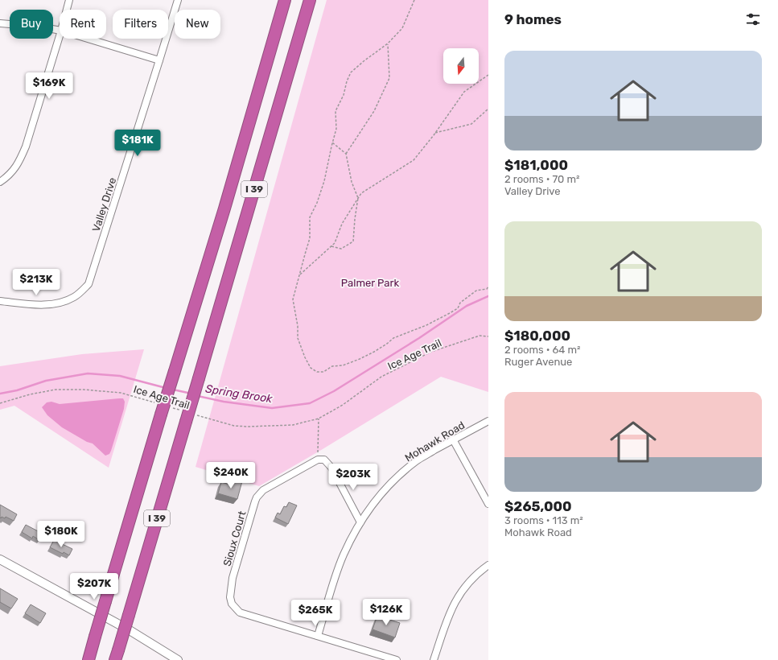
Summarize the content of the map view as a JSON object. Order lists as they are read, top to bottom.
{
  "streets": {
    "highway": ["I 39"],
    "street": ["Valley Drive", "Mohawk Road", "Sioux Court"],
    "path": ["Ice Age Trail"]
  },
  "crossings": [
    ["Mohawk Road", "Sioux Court"]
  ],
  "water": ["Spring Brook"],
  "parks": ["Palmer Park"],
  "north": "bottom",
  "page": {
    "heading": "9 homes",
    "chip": [
      "Buy",
      "Rent",
      "Filters",
      "New"
    ],
    "list": [
      {
        "name": "$181,000",
        "note": "2 rooms · 70 m² · Valley Drive"
      },
      {
        "name": "$180,000",
        "note": "2 rooms · 64 m² · Ruger Avenue"
      },
      {
        "name": "$265,000",
        "note": "3 rooms · 113 m² · Mohawk Road"
      }
    ],
    "price": [
      "$169K",
      "$181K",
      "$213K",
      "$240K",
      "$203K",
      "$180K",
      "$207K",
      "$126K",
      "$265K"
    ]
  }
}
